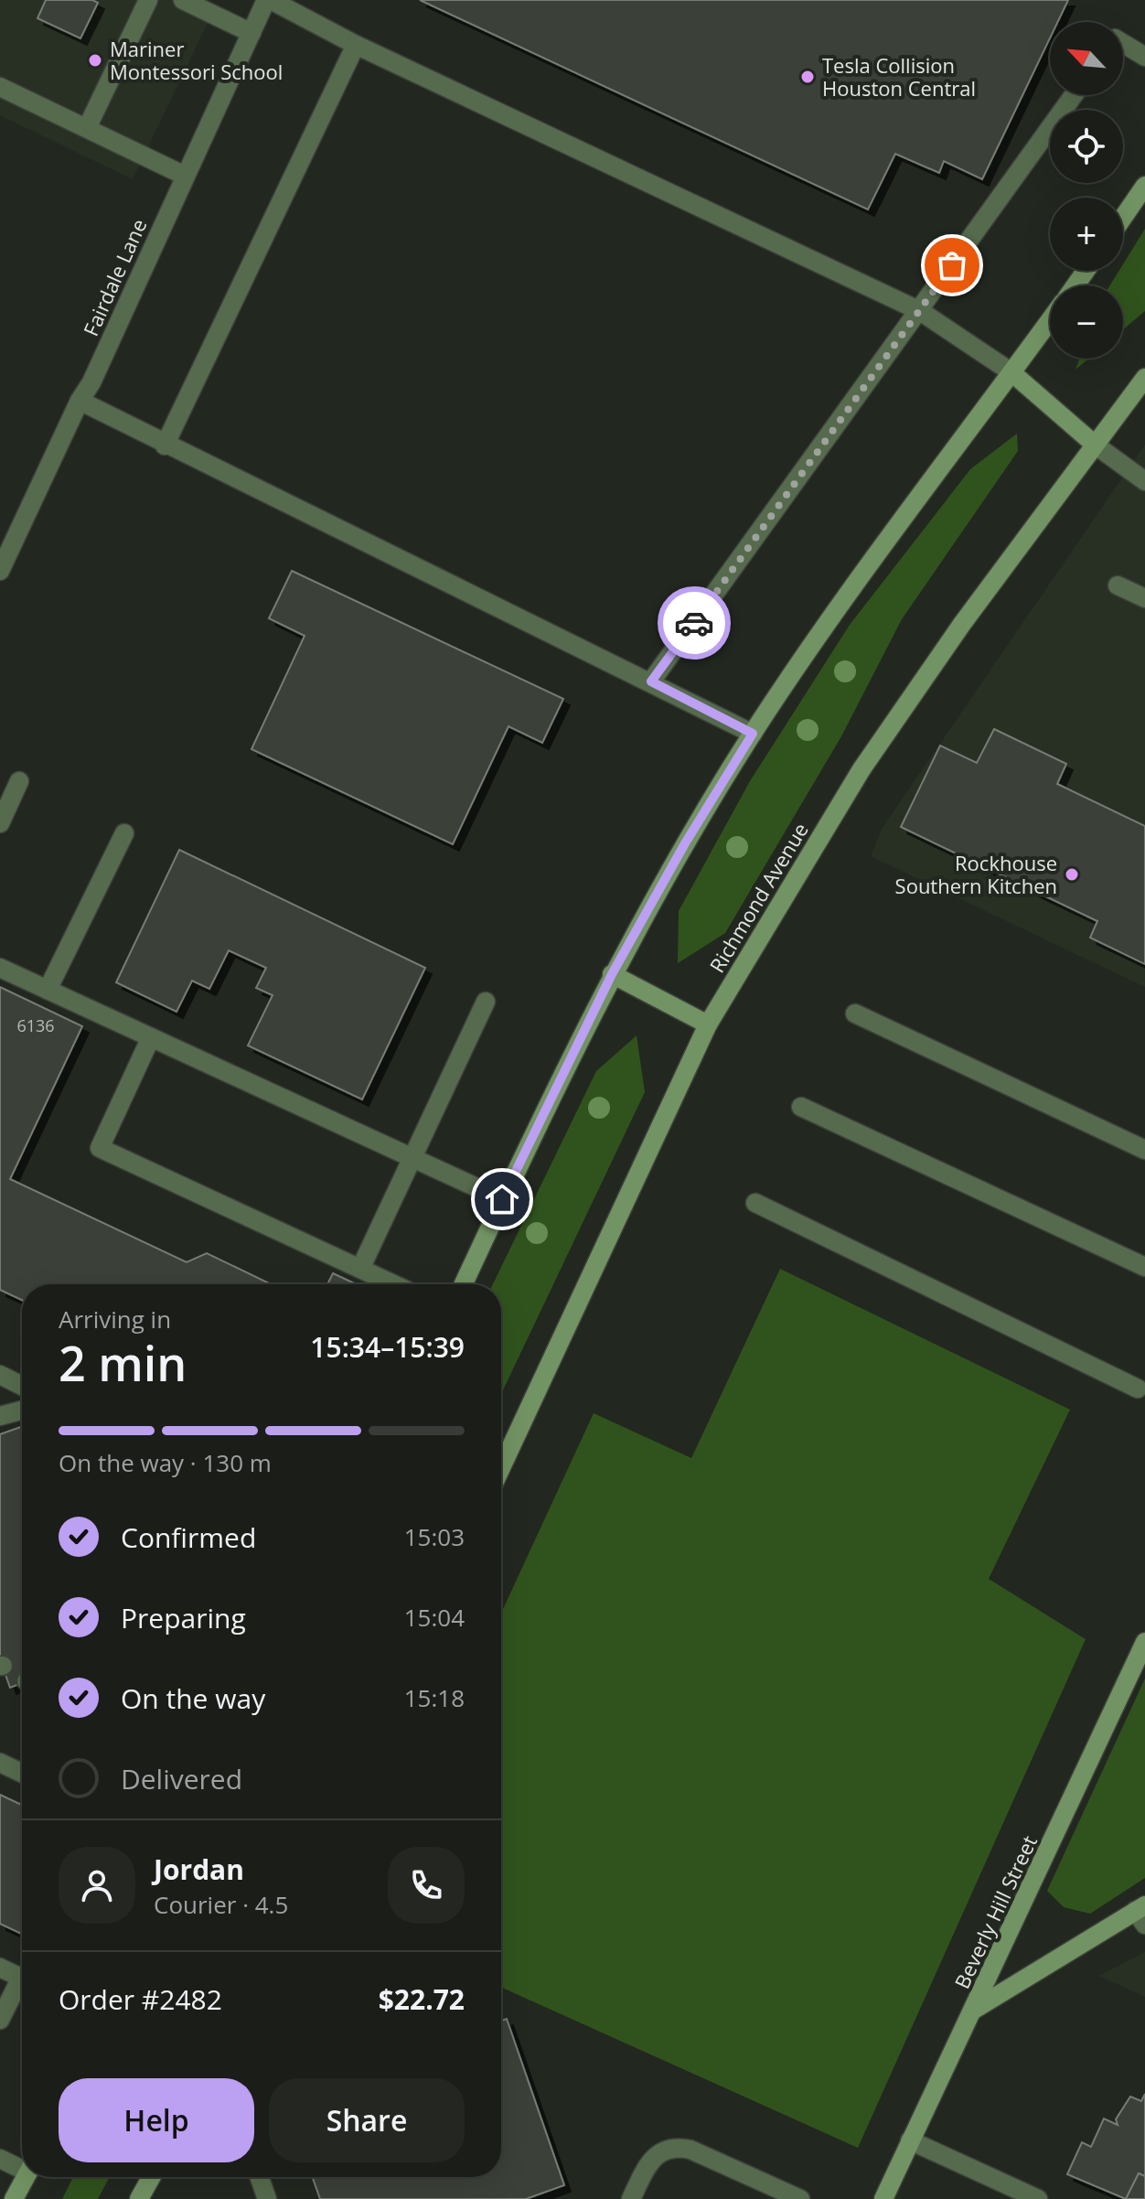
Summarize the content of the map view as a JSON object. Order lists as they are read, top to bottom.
{
  "streets": {
    "main road": ["Richmond Avenue", "Beverly Hill Street"],
    "street": ["Fairdale Lane"]
  },
  "places": ["Mariner Montessori School", "Tesla Collision Houston Central", "Rockhouse Southern Kitchen"],
  "house_numbers": ["6136"],
  "north": "top left",
  "page": {
    "map_buttons": ["+", "−"],
    "heading": ["2 min", "Arriving in", "15:34–15:39"],
    "panel": [
      "Jordan",
      "Courier · 4.5",
      "Order #2482",
      "$22.72"
    ],
    "bar": "On the way · 130 m",
    "list": [
      ["Confirmed", "15:03"],
      ["Preparing", "15:04"],
      ["On the way", "15:18"],
      "Delivered"
    ],
    "buttons": ["Help", "Share"]
  }
}
